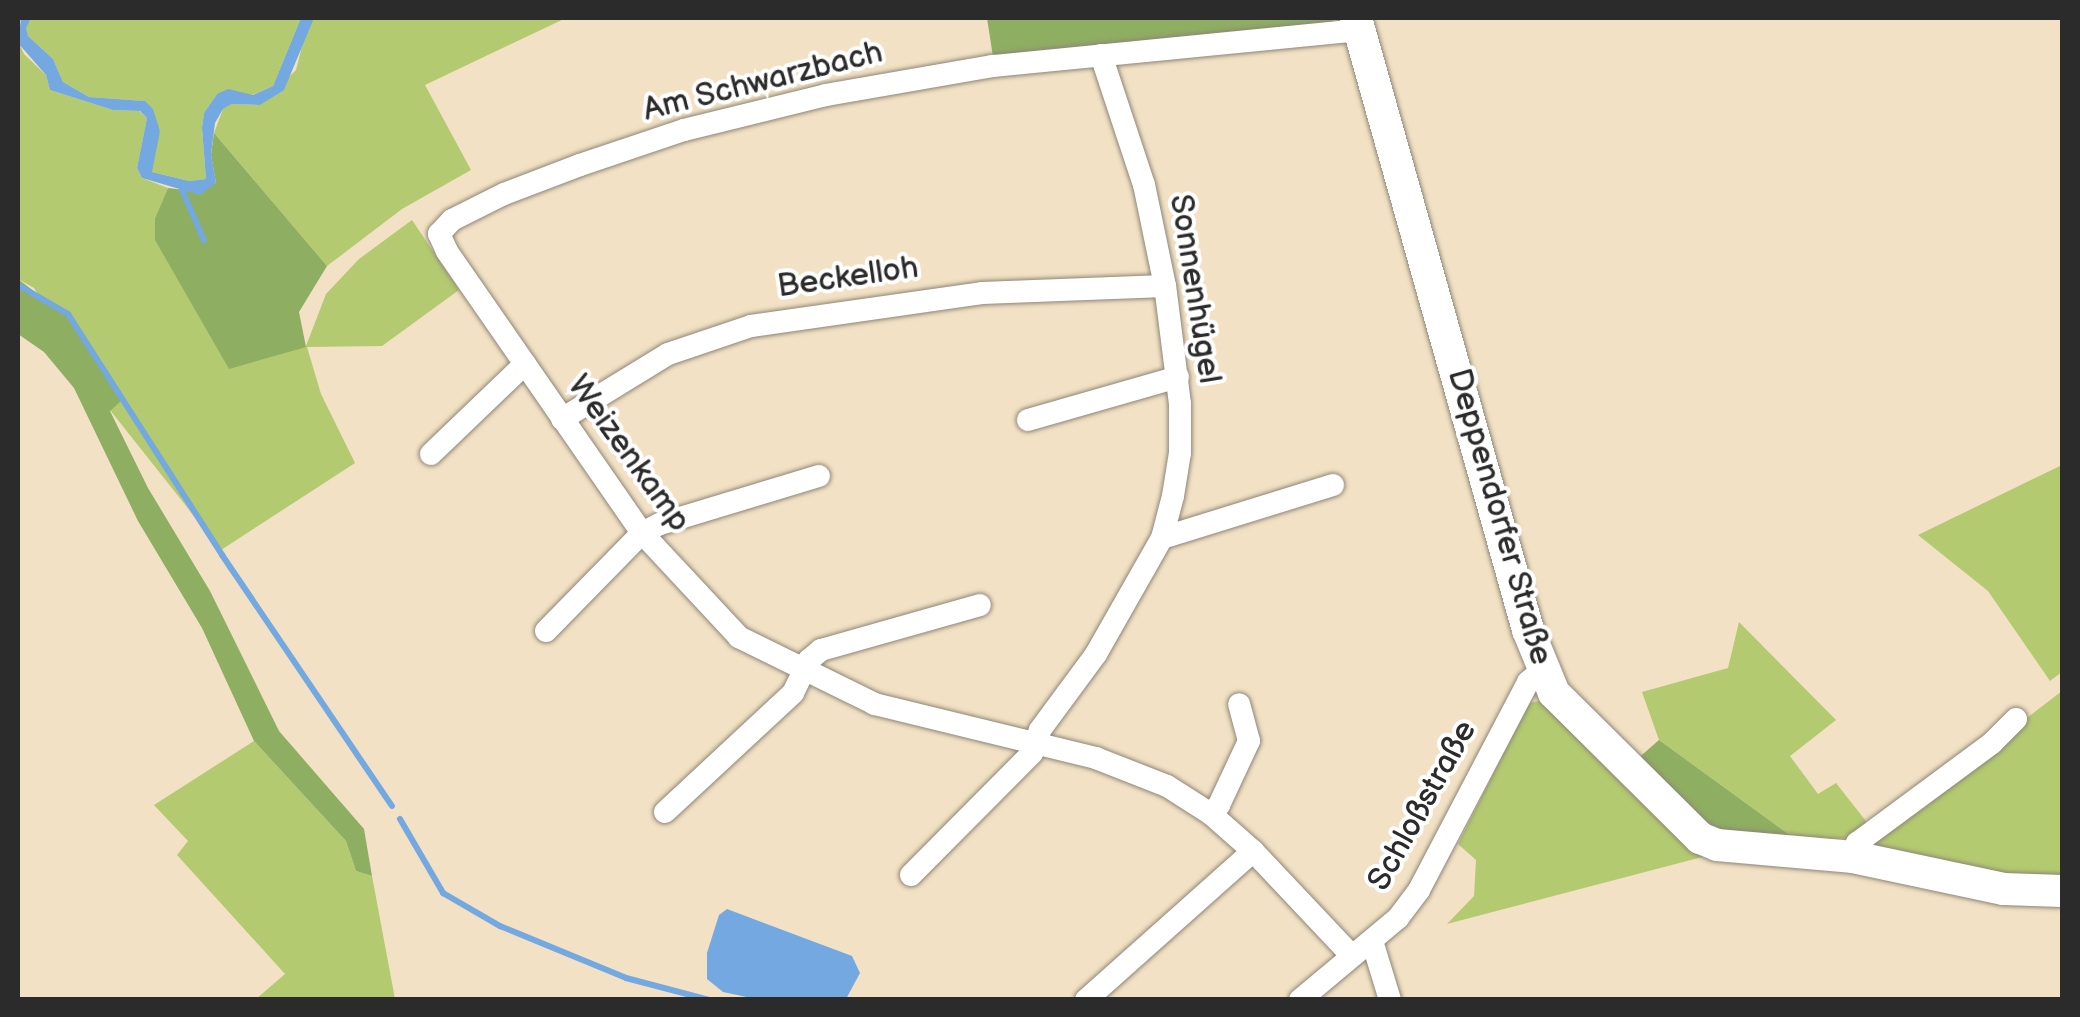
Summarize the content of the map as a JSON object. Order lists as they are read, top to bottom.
{
  "streets": {
    "street": [
      "Am Schwarzbach",
      "Beckelloh",
      "Sonnenhügel",
      "Weizenkamp",
      "Deppendorfer Straße",
      "Schloßstraße"
    ]
  },
  "crossings": [
    ["Am Schwarzbach", "Sonnenhügel"],
    ["Am Schwarzbach", "Weizenkamp"],
    ["Am Schwarzbach", "Deppendorfer Straße"],
    ["Beckelloh", "Sonnenhügel"],
    ["Beckelloh", "Weizenkamp"],
    ["Sonnenhügel", "Weizenkamp"],
    ["Weizenkamp", "Schloßstraße"],
    ["Deppendorfer Straße", "Schloßstraße"]
  ]
}
